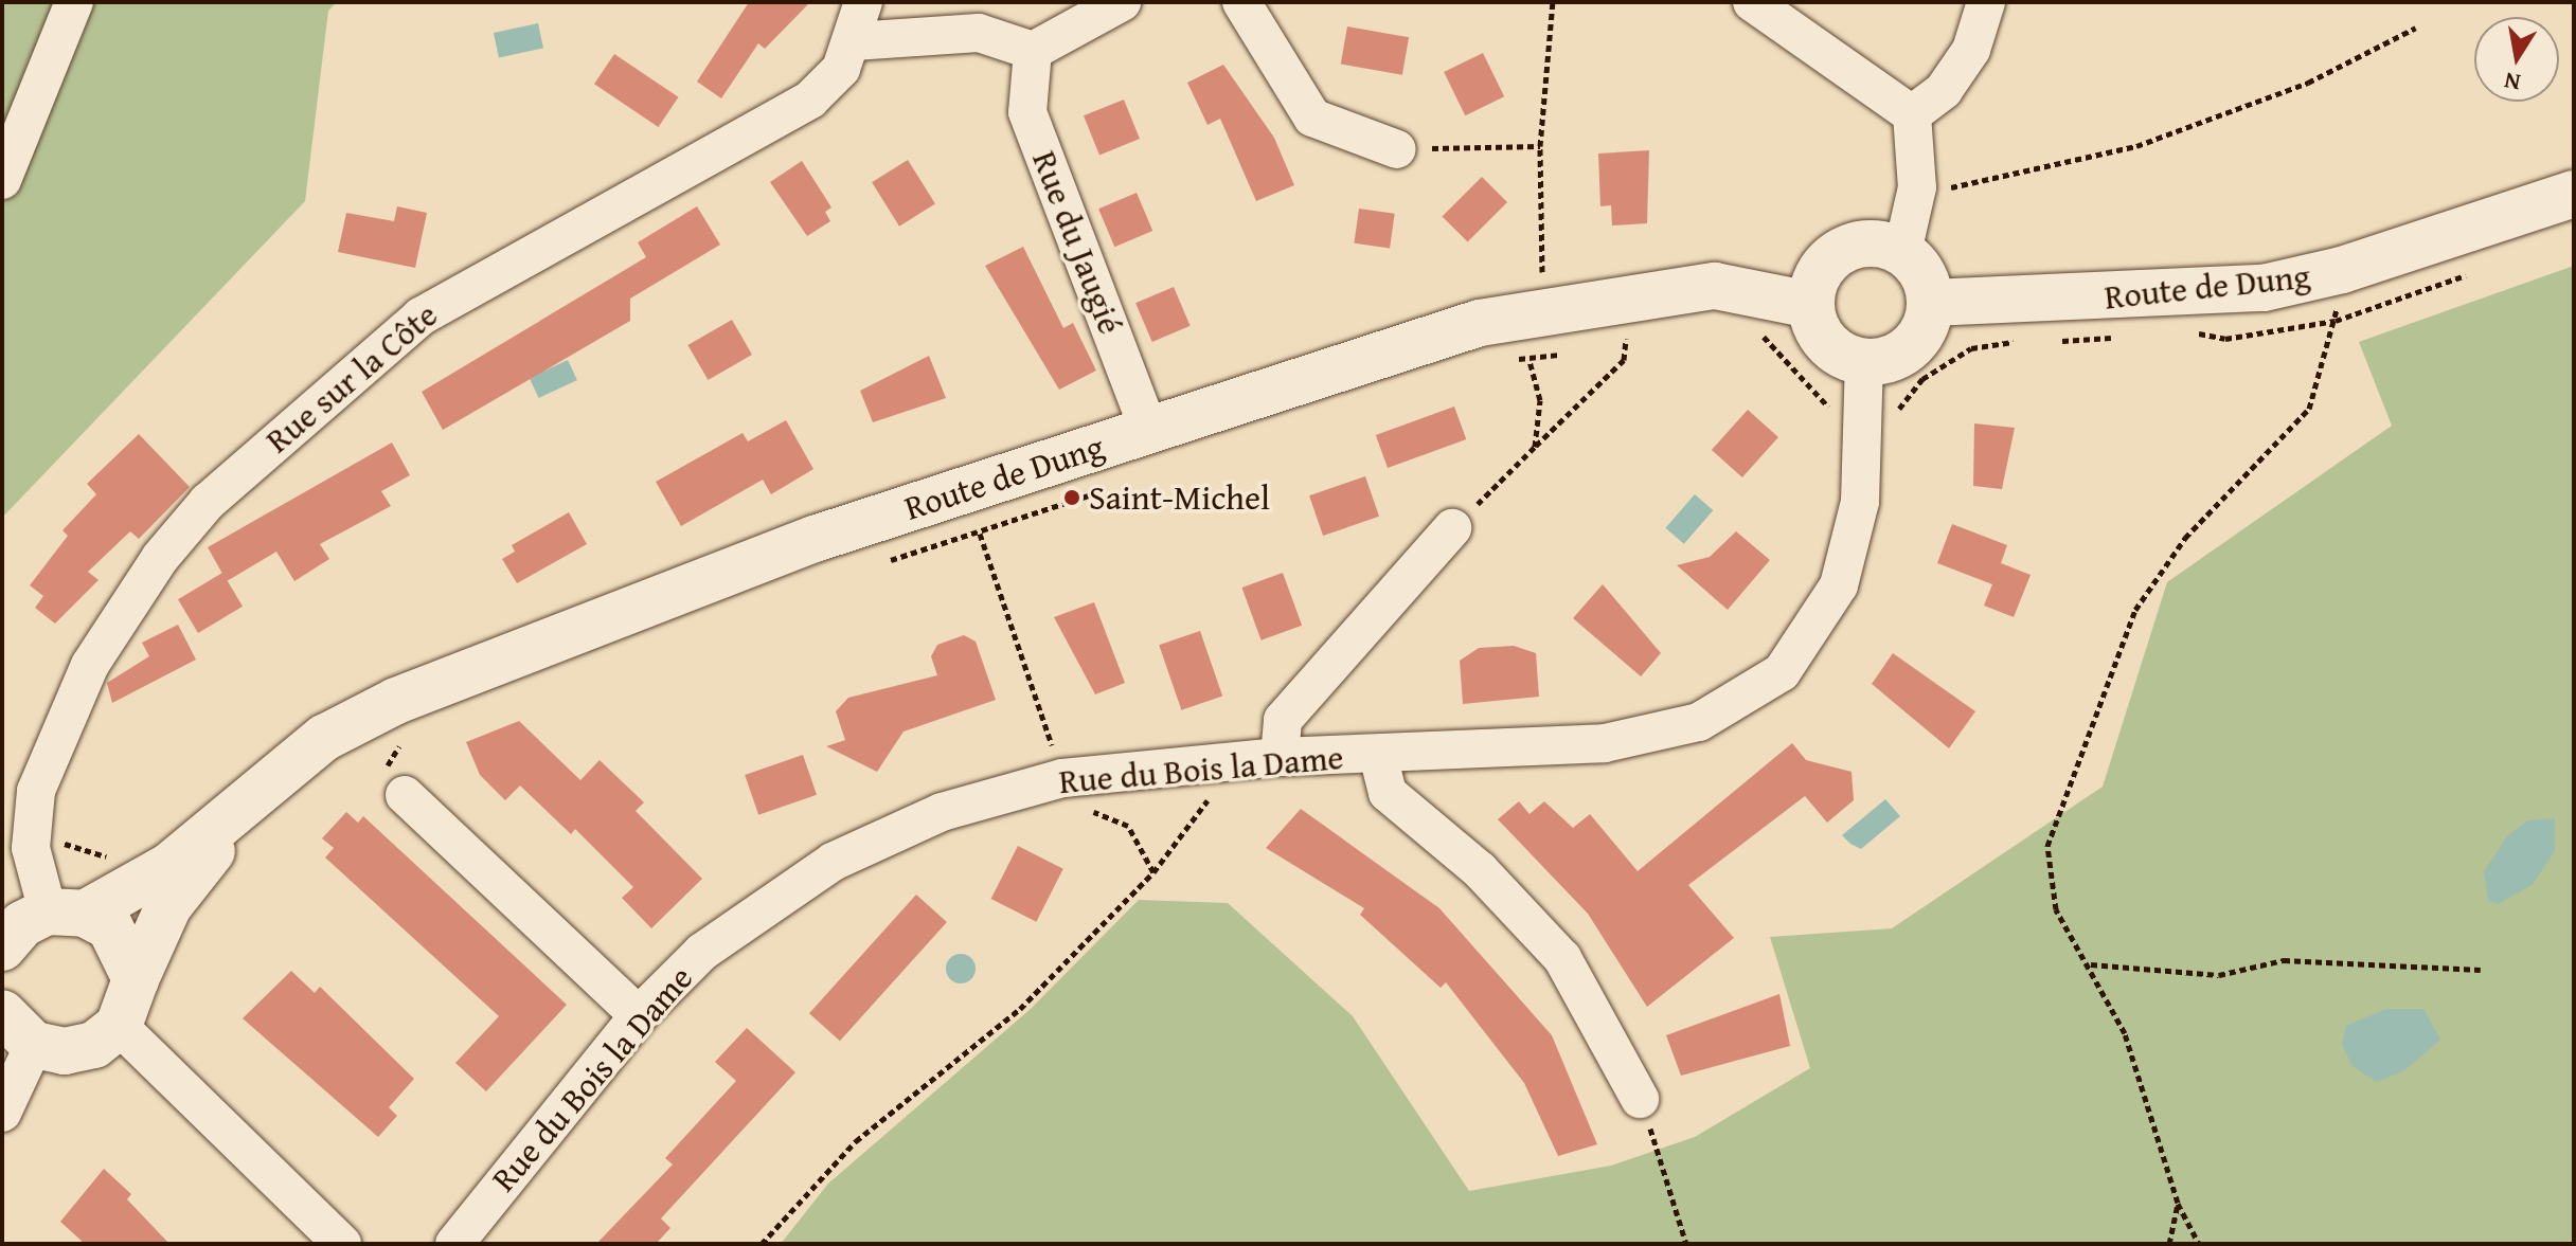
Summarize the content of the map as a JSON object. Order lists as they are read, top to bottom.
{
  "streets": {
    "street": [
      "Rue du Jaugié",
      "Route de Dung",
      "Rue sur la Côte",
      "Rue du Bois la Dame"
    ]
  },
  "crossings": [
    ["Rue du Jaugié", "Route de Dung"],
    ["Route de Dung", "Rue sur la Côte"],
    ["Route de Dung", "Rue du Bois la Dame"]
  ],
  "places": ["Saint-Michel"],
  "north": "bottom"
}
